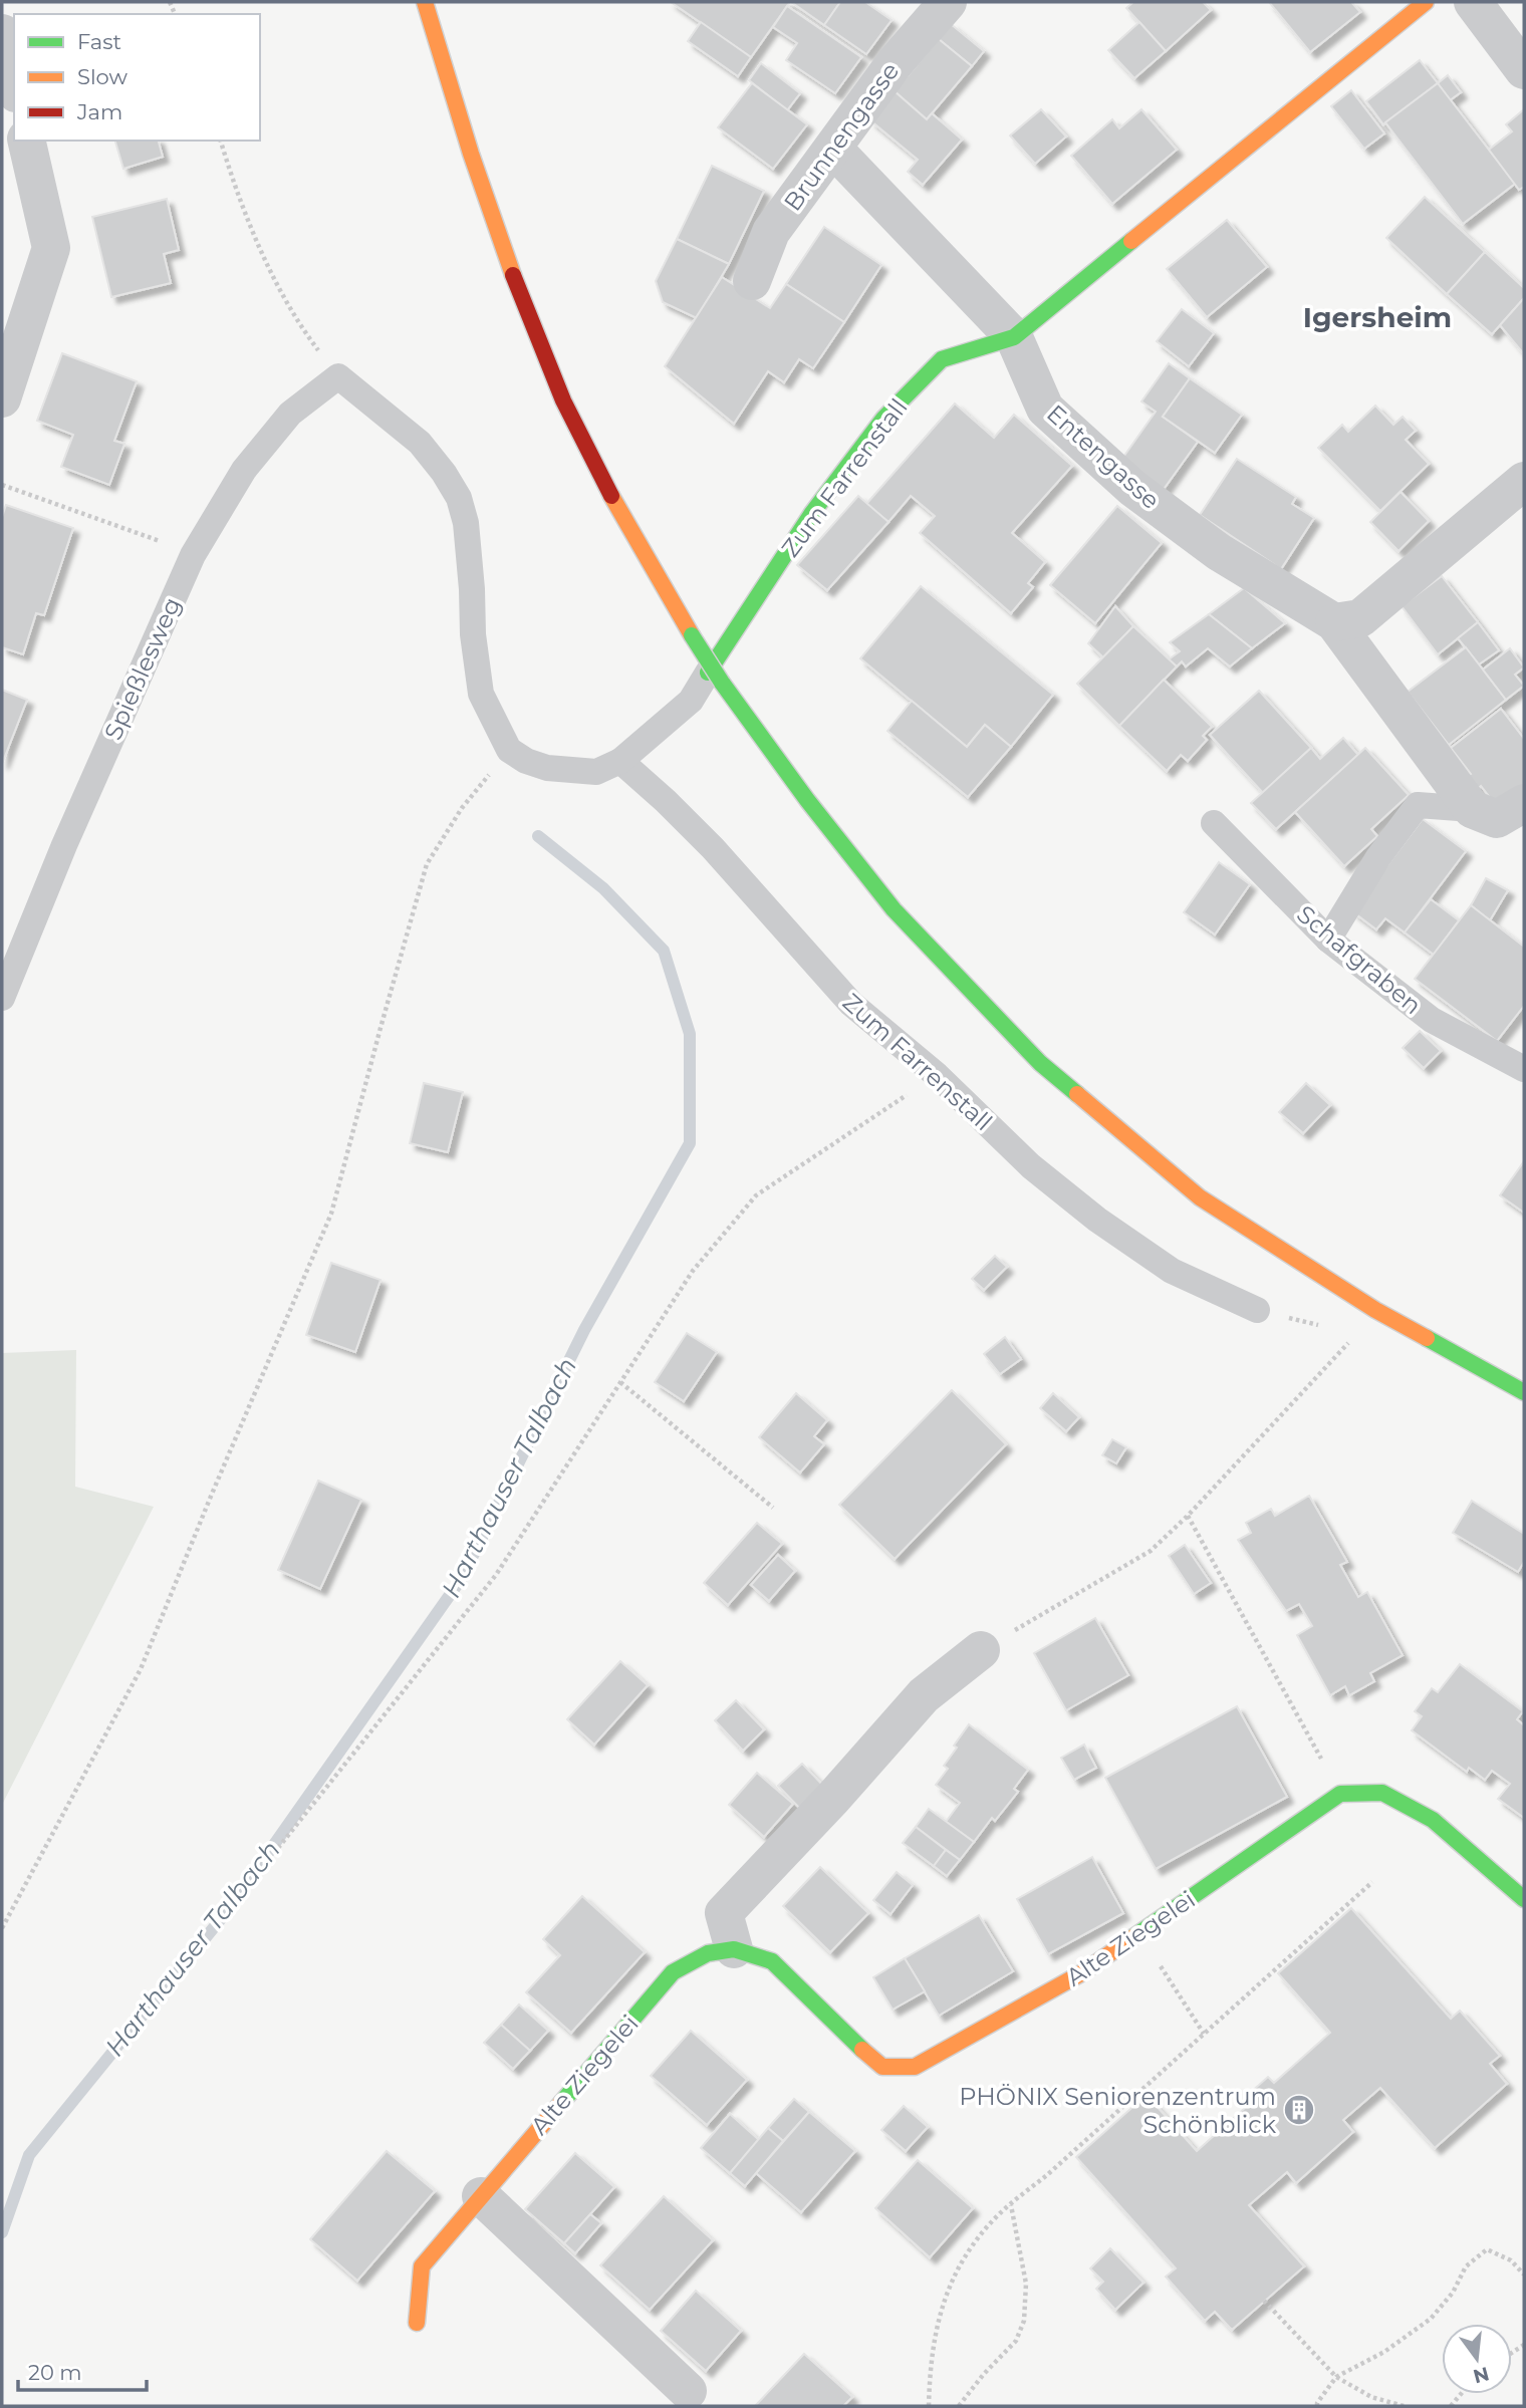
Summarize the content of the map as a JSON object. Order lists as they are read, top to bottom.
{
  "streets": {
    "street": [
      "Brunnengasse",
      "Entengasse",
      "Zum Farrenstall",
      "Alte Ziegelei"
    ],
    "lane": ["Spießlesweg", "Schafgraben"]
  },
  "crossings": [
    ["Entengasse", "Zum Farrenstall"]
  ],
  "districts": ["Igersheim"],
  "water": ["Harthauser Talbach"],
  "places": {
    "building": ["PHÖNIX Seniorenzentrum Schönblick"]
  },
  "legend": ["Fast", "Slow", "Jam"],
  "scale_bar": "20 m",
  "north": "bottom"
}
